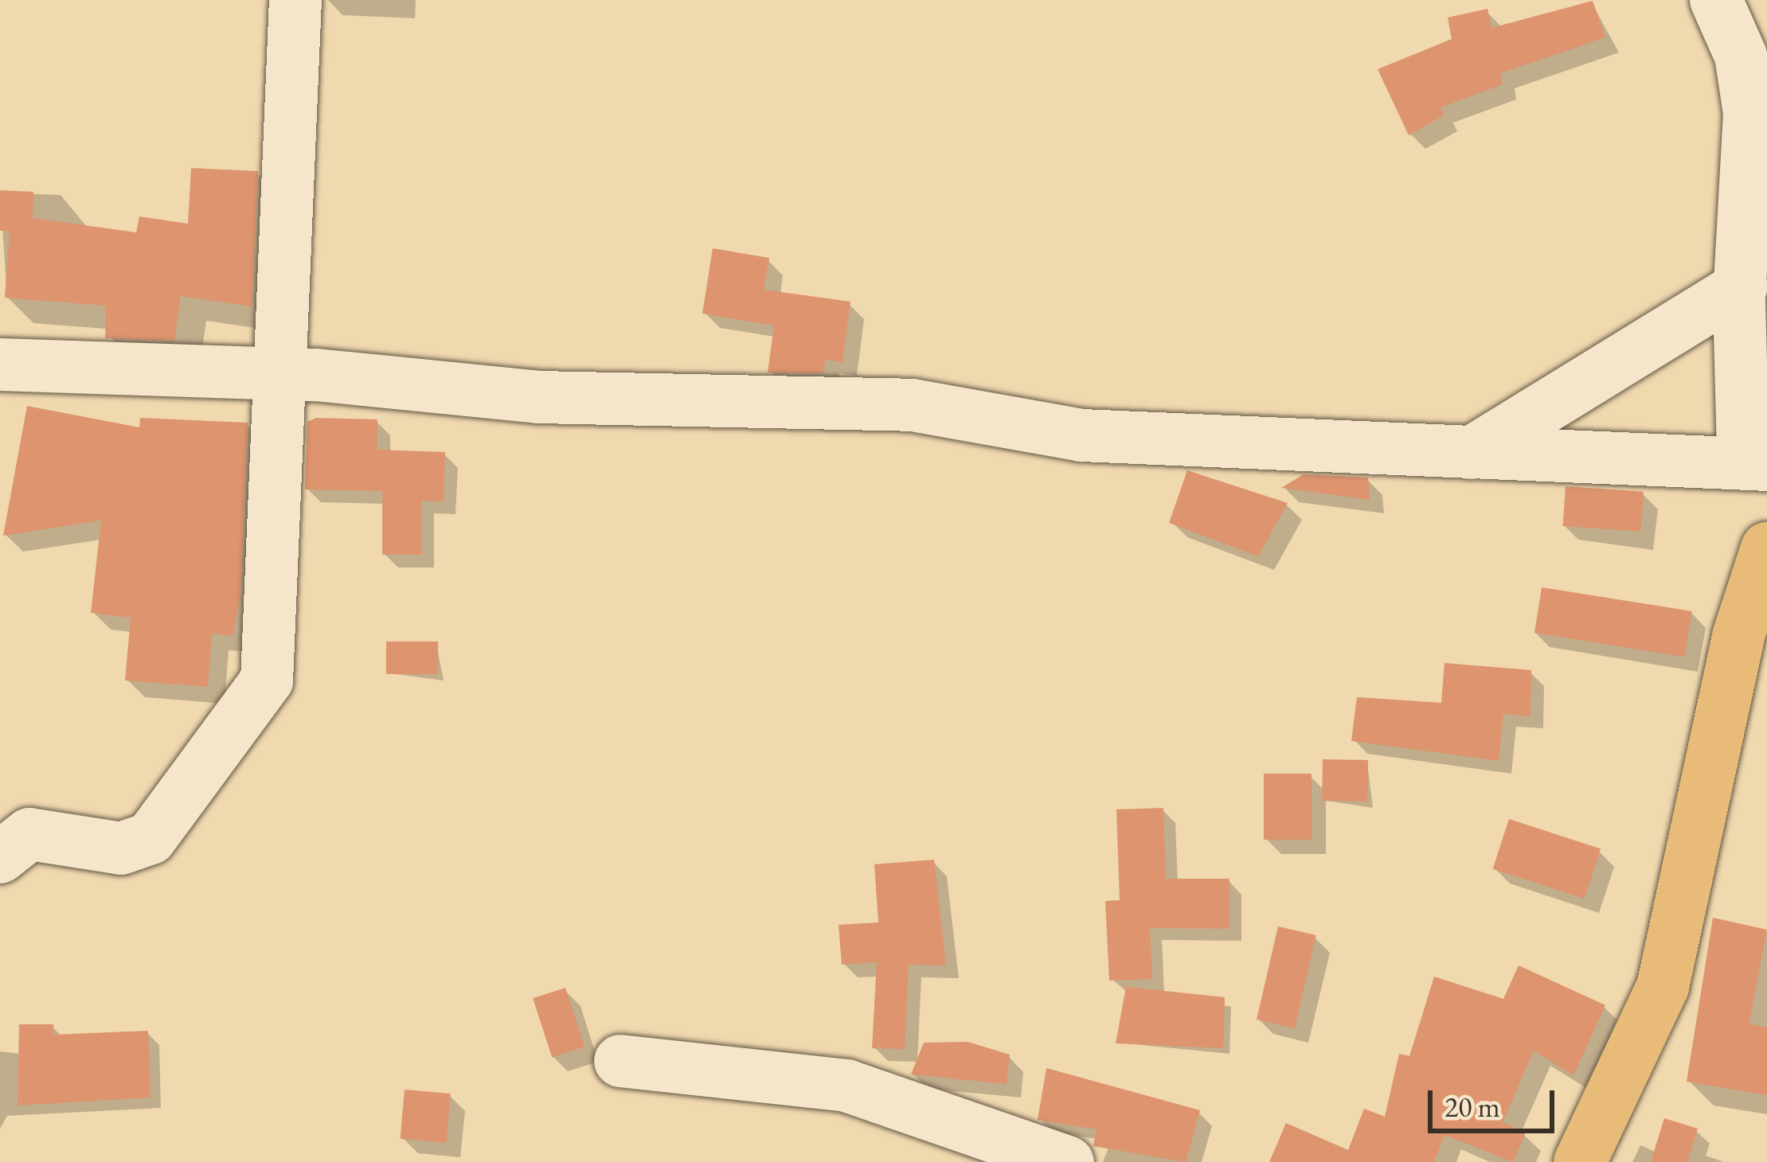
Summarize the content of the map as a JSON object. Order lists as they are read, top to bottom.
{
  "scale_bar": "20 m"
}
